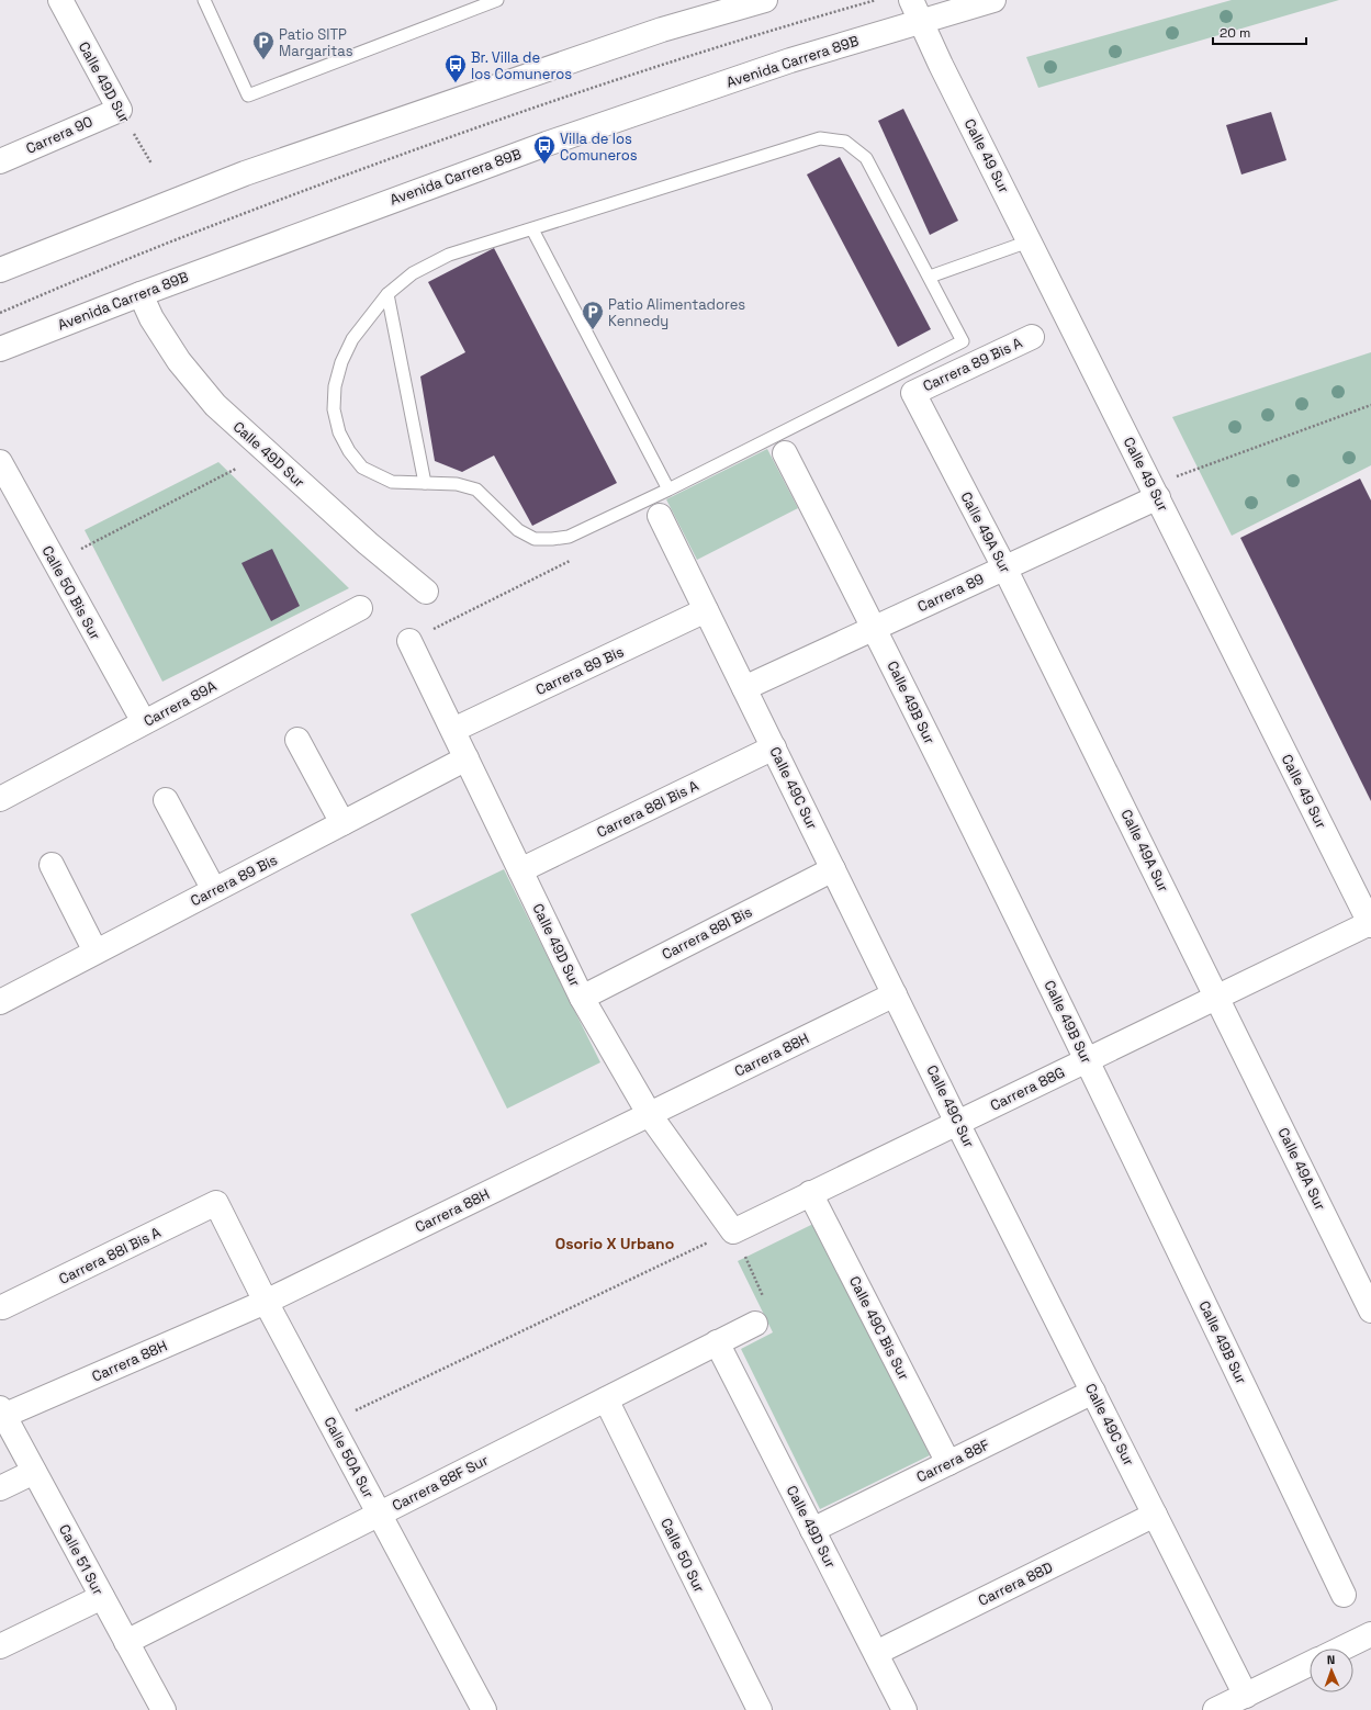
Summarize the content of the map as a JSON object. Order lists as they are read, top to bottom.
{
  "streets": {
    "street": [
      "Avenida Carrera 89B",
      "Calle 49D Sur",
      "Carrera 90",
      "Calle 49 Sur",
      "Carrera 89 Bis A",
      "Calle 49A Sur",
      "Calle 50 Bis Sur",
      "Carrera 89",
      "Carrera 89 Bis",
      "Calle 49B Sur",
      "Carrera 89A",
      "Calle 49C Sur",
      "Carrera 88I Bis A",
      "Carrera 88I Bis",
      "Carrera 88H",
      "Carrera 88G",
      "Calle 49C Bis Sur",
      "Calle 50A Sur",
      "Carrera 88F",
      "Carrera 88F Sur",
      "Calle 50 Sur",
      "Calle 51 Sur",
      "Carrera 88D"
    ]
  },
  "crossings": [
    ["Avenida Carrera 89B", "Calle 49D Sur"],
    ["Avenida Carrera 89B", "Calle 49 Sur"],
    ["Calle 49D Sur", "Carrera 90"],
    ["Calle 49D Sur", "Carrera 89 Bis"],
    ["Calle 49D Sur", "Carrera 88I Bis A"],
    ["Calle 49D Sur", "Carrera 88I Bis"],
    ["Calle 49D Sur", "Carrera 88H"],
    ["Calle 49D Sur", "Carrera 88G"],
    ["Calle 49D Sur", "Carrera 88F"],
    ["Calle 49D Sur", "Carrera 88F Sur"],
    ["Calle 49D Sur", "Carrera 88D"],
    ["Calle 49 Sur", "Carrera 89"],
    ["Calle 49 Sur", "Carrera 88G"],
    ["Carrera 89 Bis A", "Calle 49A Sur"],
    ["Calle 49A Sur", "Carrera 89"],
    ["Calle 49A Sur", "Carrera 88G"],
    ["Calle 50 Bis Sur", "Carrera 89A"],
    ["Carrera 89", "Calle 49B Sur"],
    ["Carrera 89", "Calle 49C Sur"],
    ["Carrera 89 Bis", "Calle 49C Sur"],
    ["Calle 49B Sur", "Carrera 88G"],
    ["Calle 49C Sur", "Carrera 88I Bis A"],
    ["Calle 49C Sur", "Carrera 88I Bis"],
    ["Calle 49C Sur", "Carrera 88H"],
    ["Calle 49C Sur", "Carrera 88G"],
    ["Calle 49C Sur", "Carrera 88F"],
    ["Calle 49C Sur", "Carrera 88D"],
    ["Carrera 88I Bis A", "Calle 50A Sur"],
    ["Carrera 88H", "Calle 50A Sur"],
    ["Carrera 88H", "Calle 51 Sur"],
    ["Carrera 88G", "Calle 49C Bis Sur"],
    ["Calle 49C Bis Sur", "Carrera 88F"],
    ["Calle 50A Sur", "Carrera 88F Sur"],
    ["Carrera 88F Sur", "Calle 50 Sur"],
    ["Carrera 88F Sur", "Calle 51 Sur"]
  ],
  "districts": ["Osorio X Urbano"],
  "places": {
    "parking": ["Patio SITP Margaritas", "Patio Alimentadores Kennedy"],
    "bus stop": ["Br. Villa de los Comuneros", "Villa de los Comuneros"]
  },
  "scale_bar": "20 m",
  "north": "top"
}
